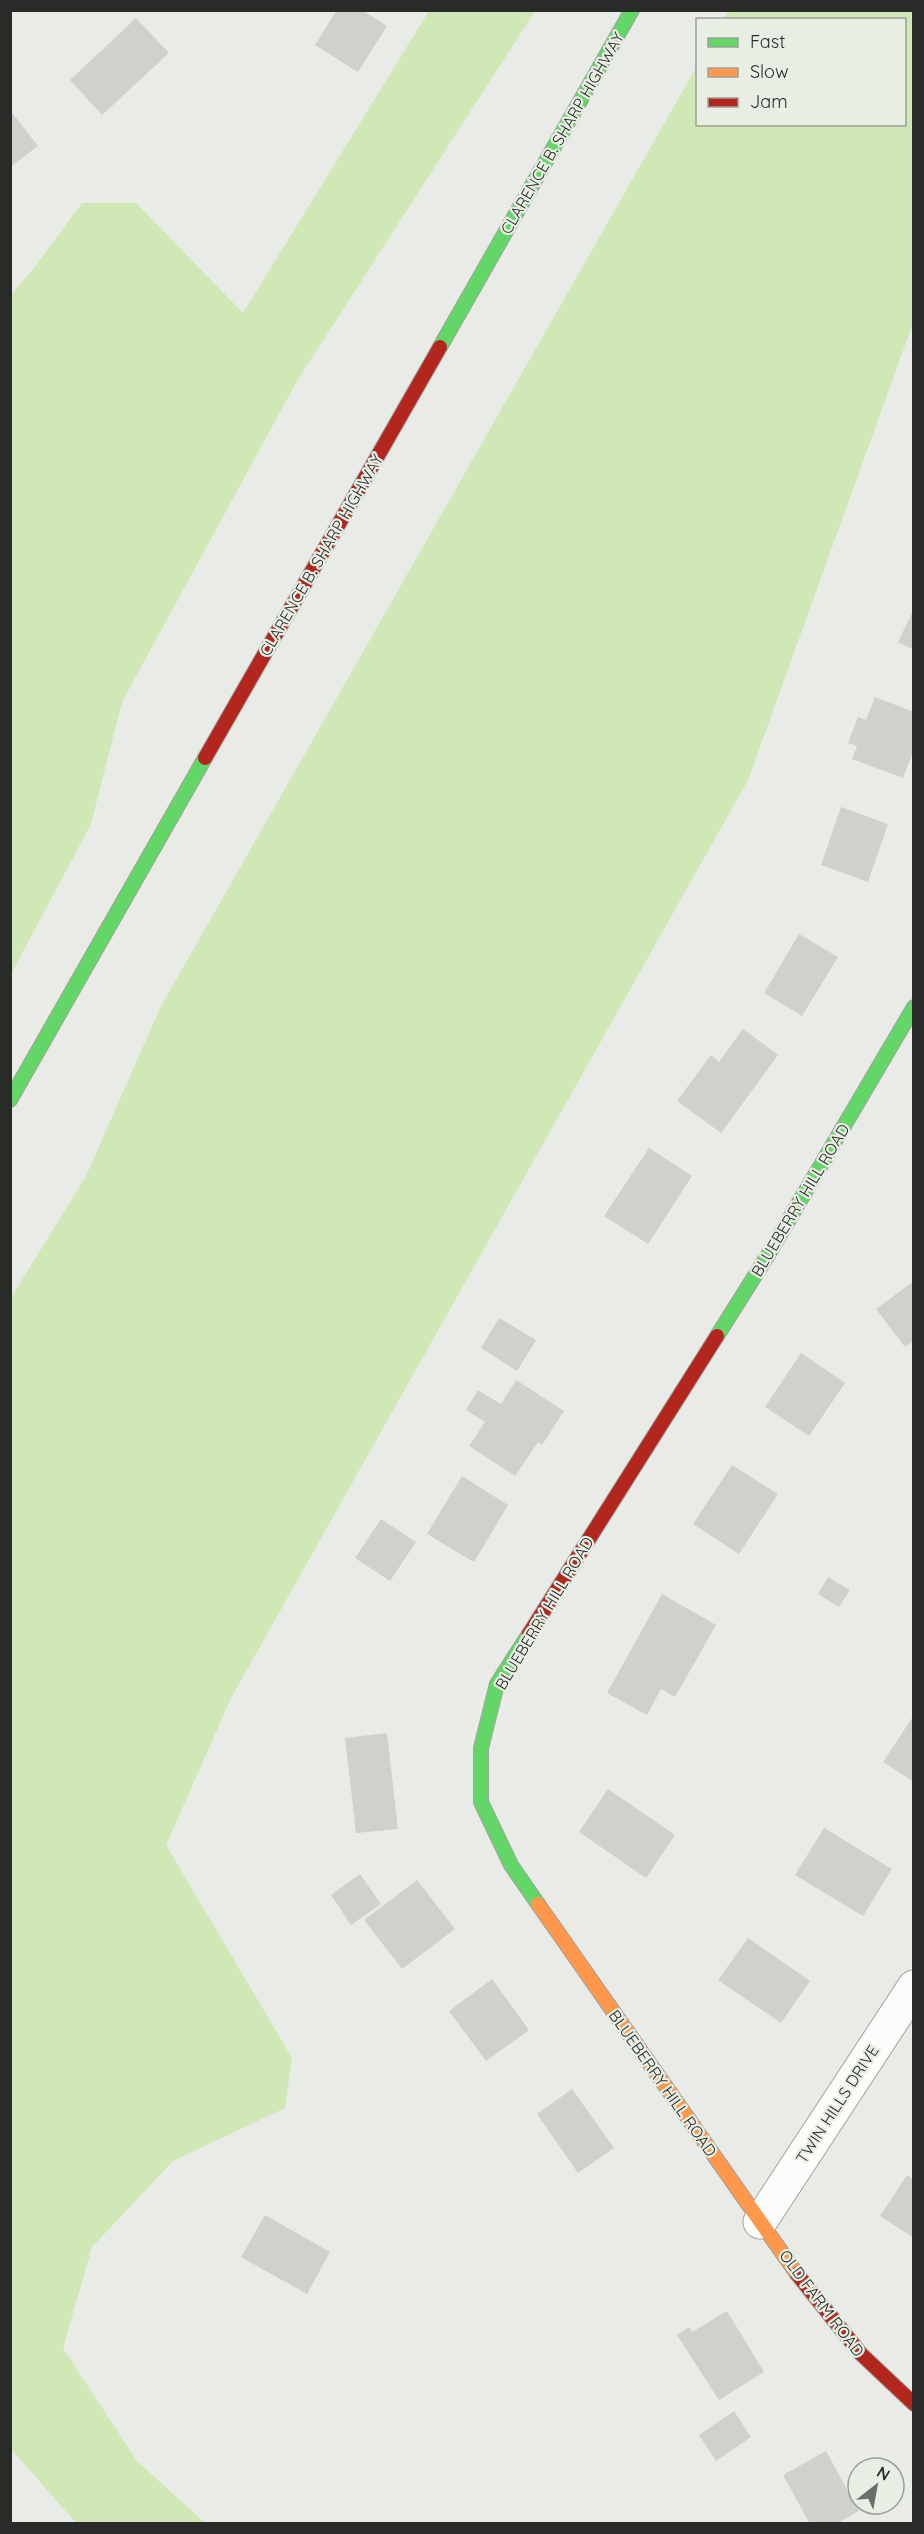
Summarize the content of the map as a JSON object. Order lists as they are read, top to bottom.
{
  "streets": {
    "street": [
      "CLARENCE B. SHARP HIGHWAY",
      "BLUEBERRY HILL ROAD",
      "TWIN HILLS DRIVE",
      "OLD FARM ROAD"
    ]
  },
  "crossings": [
    ["BLUEBERRY HILL ROAD", "TWIN HILLS DRIVE"],
    ["BLUEBERRY HILL ROAD", "OLD FARM ROAD"],
    ["TWIN HILLS DRIVE", "OLD FARM ROAD"]
  ],
  "legend": ["Fast", "Slow", "Jam"],
  "north": "top right"
}
